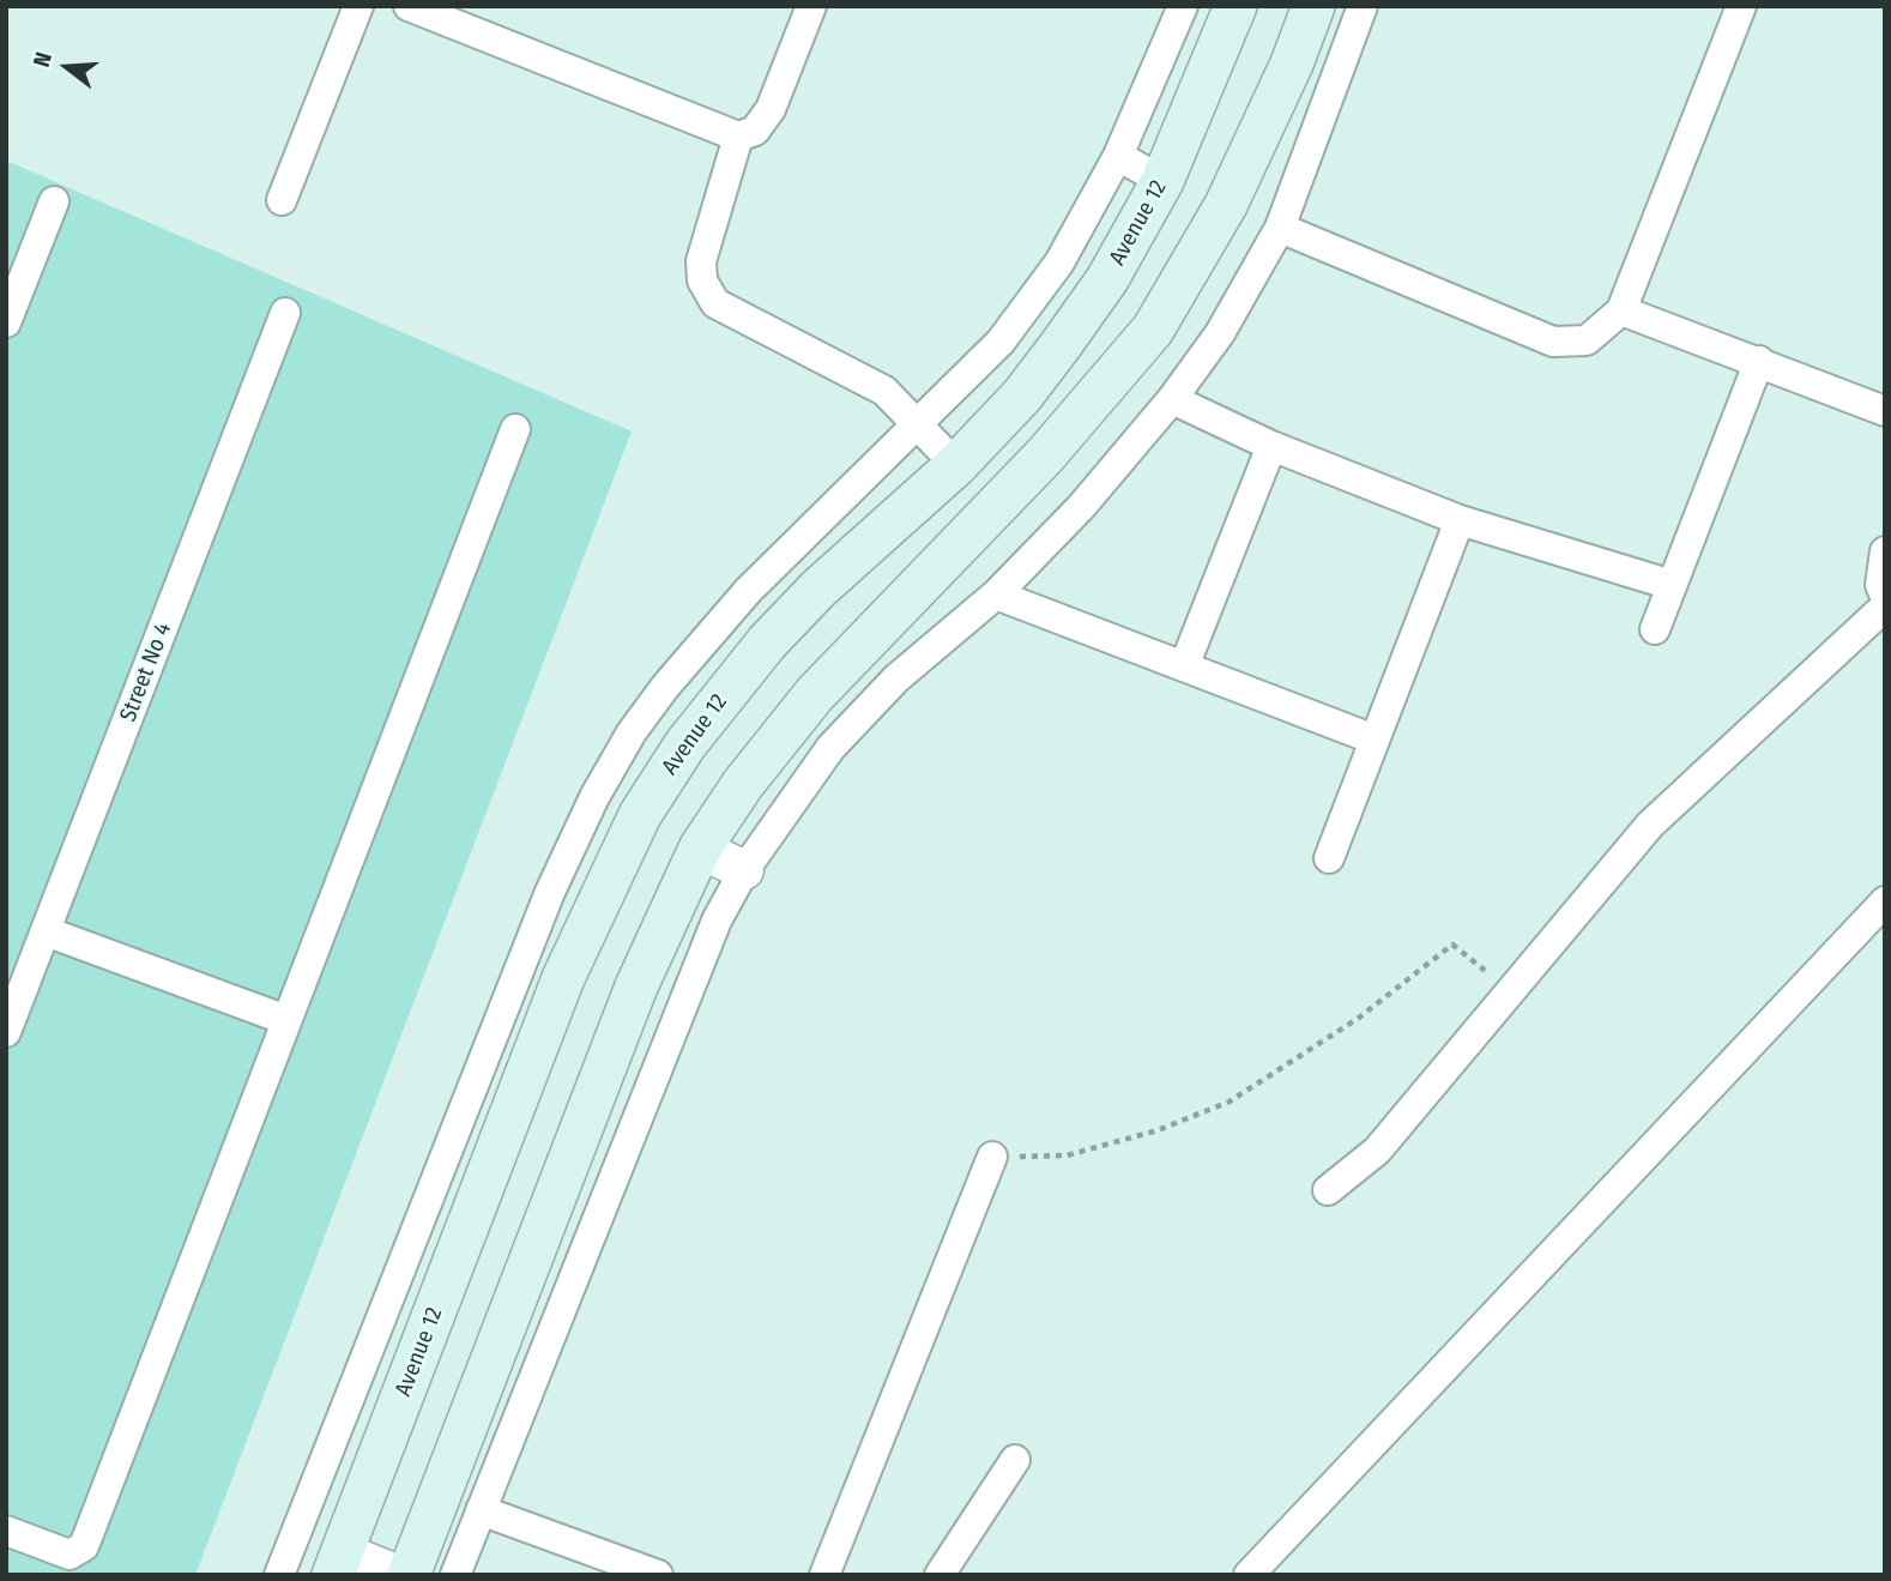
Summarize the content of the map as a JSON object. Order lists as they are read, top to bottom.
{
  "streets": {
    "main road": ["Avenue 12"],
    "street": ["Street No 4"]
  },
  "north": "left"
}
